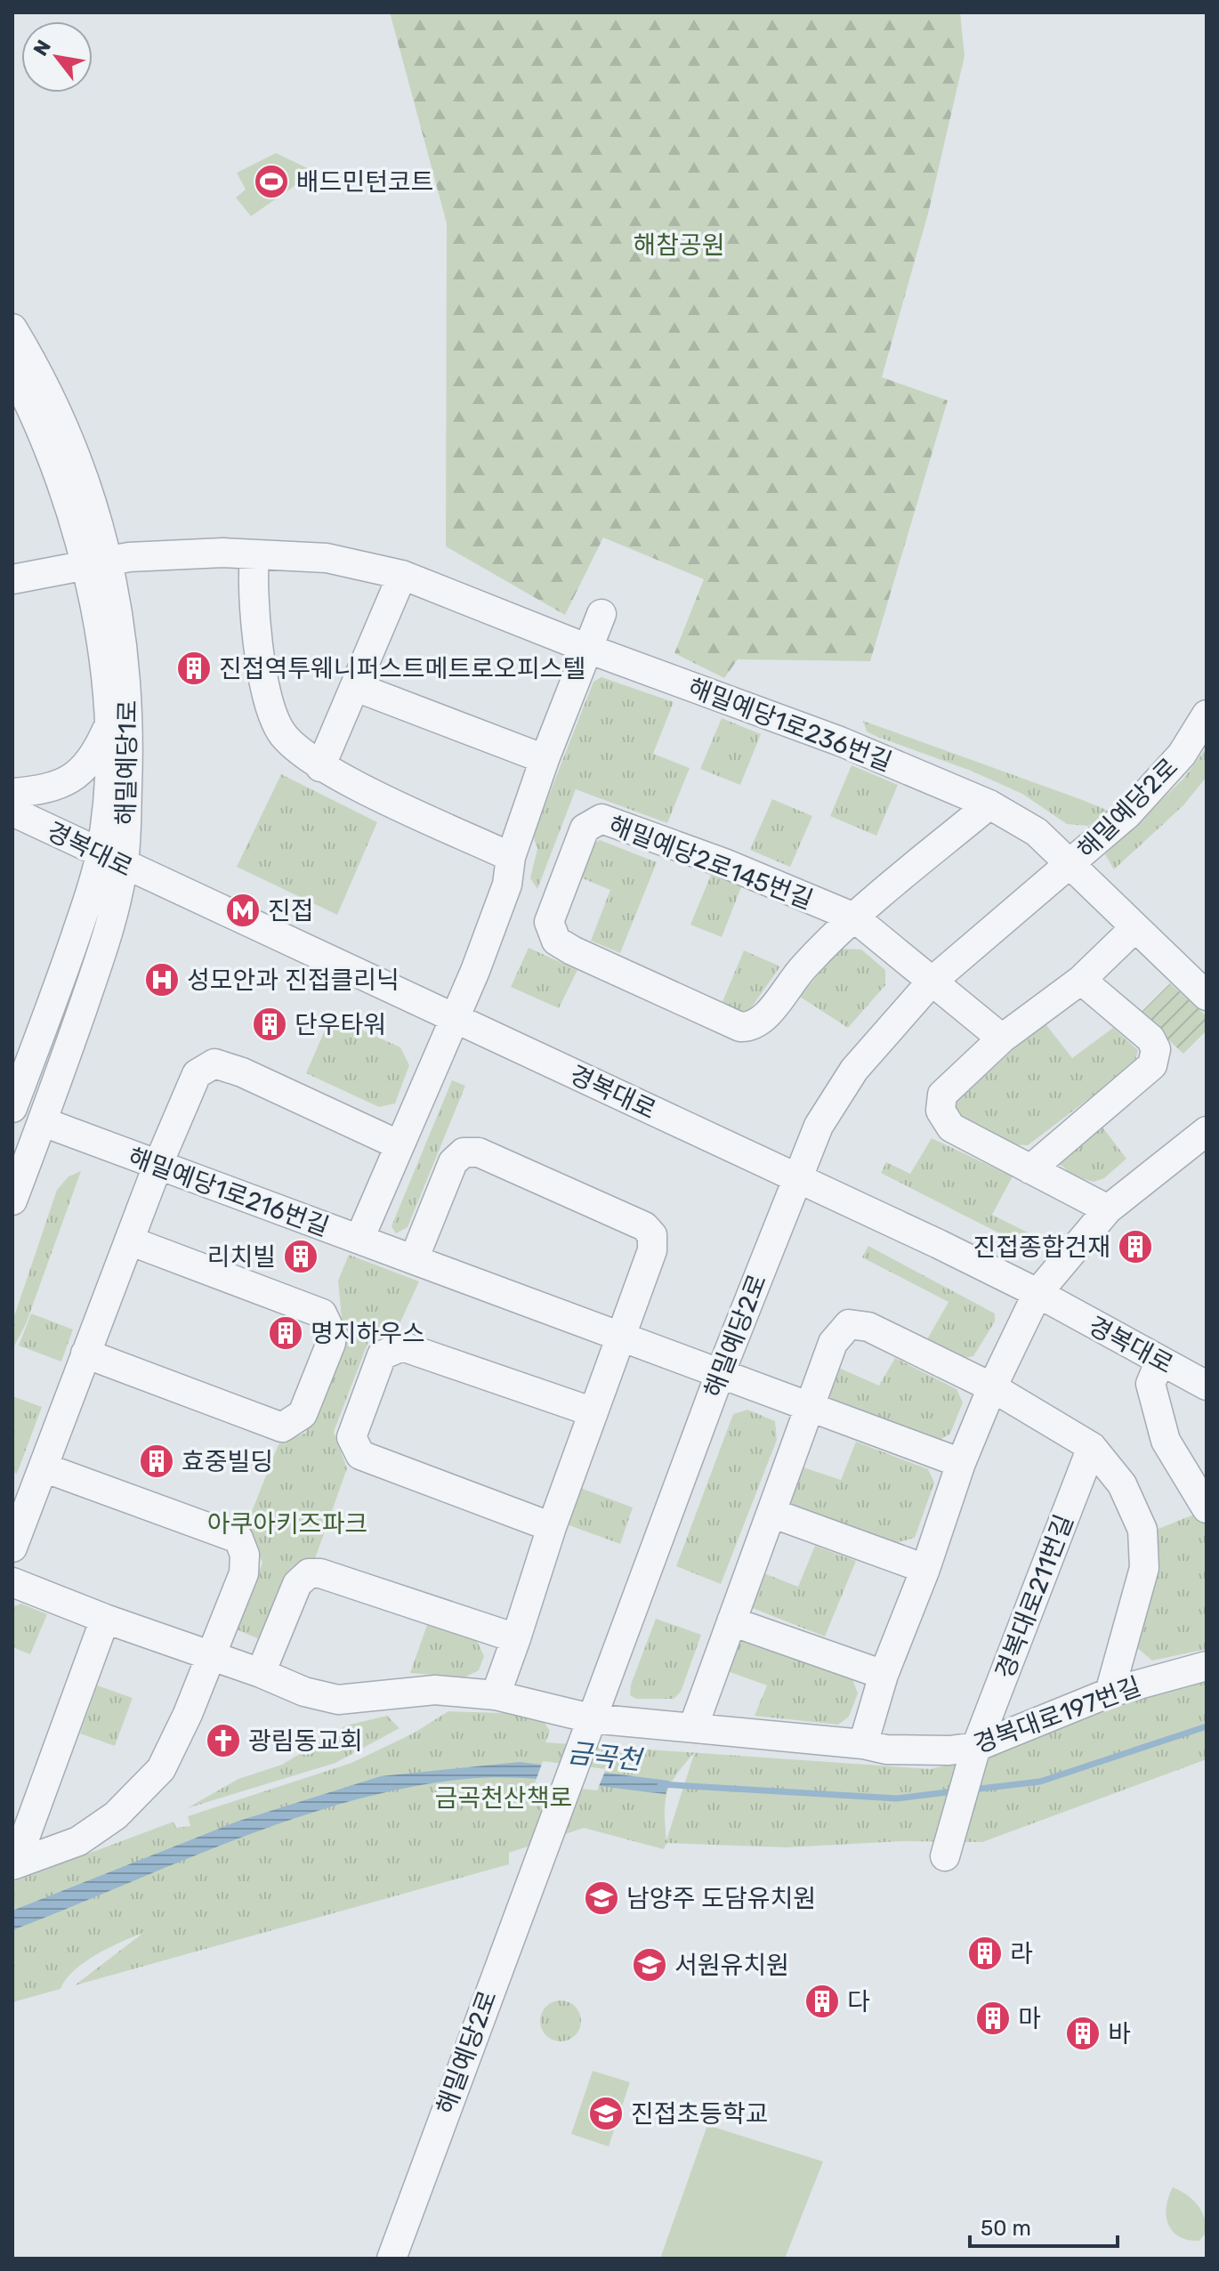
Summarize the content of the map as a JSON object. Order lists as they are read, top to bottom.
{
  "streets": {
    "street": [
      "해밀예당1로236번길",
      "해밀예당1로",
      "해밀예당2로",
      "경복대로",
      "해밀예당2로145번길",
      "해밀예당1로216번길",
      "경복대로211번길",
      "경복대로197번길"
    ]
  },
  "crossings": [
    ["해밀예당1로236번길", "해밀예당1로"],
    ["해밀예당1로236번길", "해밀예당2로"],
    ["해밀예당1로", "경복대로"],
    ["해밀예당1로", "해밀예당1로216번길"],
    ["해밀예당2로", "경복대로"],
    ["해밀예당2로", "해밀예당2로145번길"],
    ["해밀예당2로", "해밀예당1로216번길"],
    ["해밀예당2로", "경복대로197번길"],
    ["경복대로211번길", "경복대로197번길"]
  ],
  "water": ["금곡천"],
  "parks": ["해참공원", "아쿠아키즈파크", "금곡천산책로"],
  "places": {
    "sports": ["배드민턴코트"],
    "building": [
      "진접역투웨니퍼스트메트로오피스텔",
      "단우타워",
      "진접종합건재",
      "리치빌",
      "명지하우스",
      "효중빌딩",
      "라",
      "다",
      "마",
      "바"
    ],
    "metro station": ["진접"],
    "hospital": ["성모안과 진접클리닉"],
    "church": ["광림동교회"],
    "school or university": ["남양주 도담유치원", "서원유치원", "진접초등학교"]
  },
  "scale_bar": "50 m",
  "north": "top left"
}
